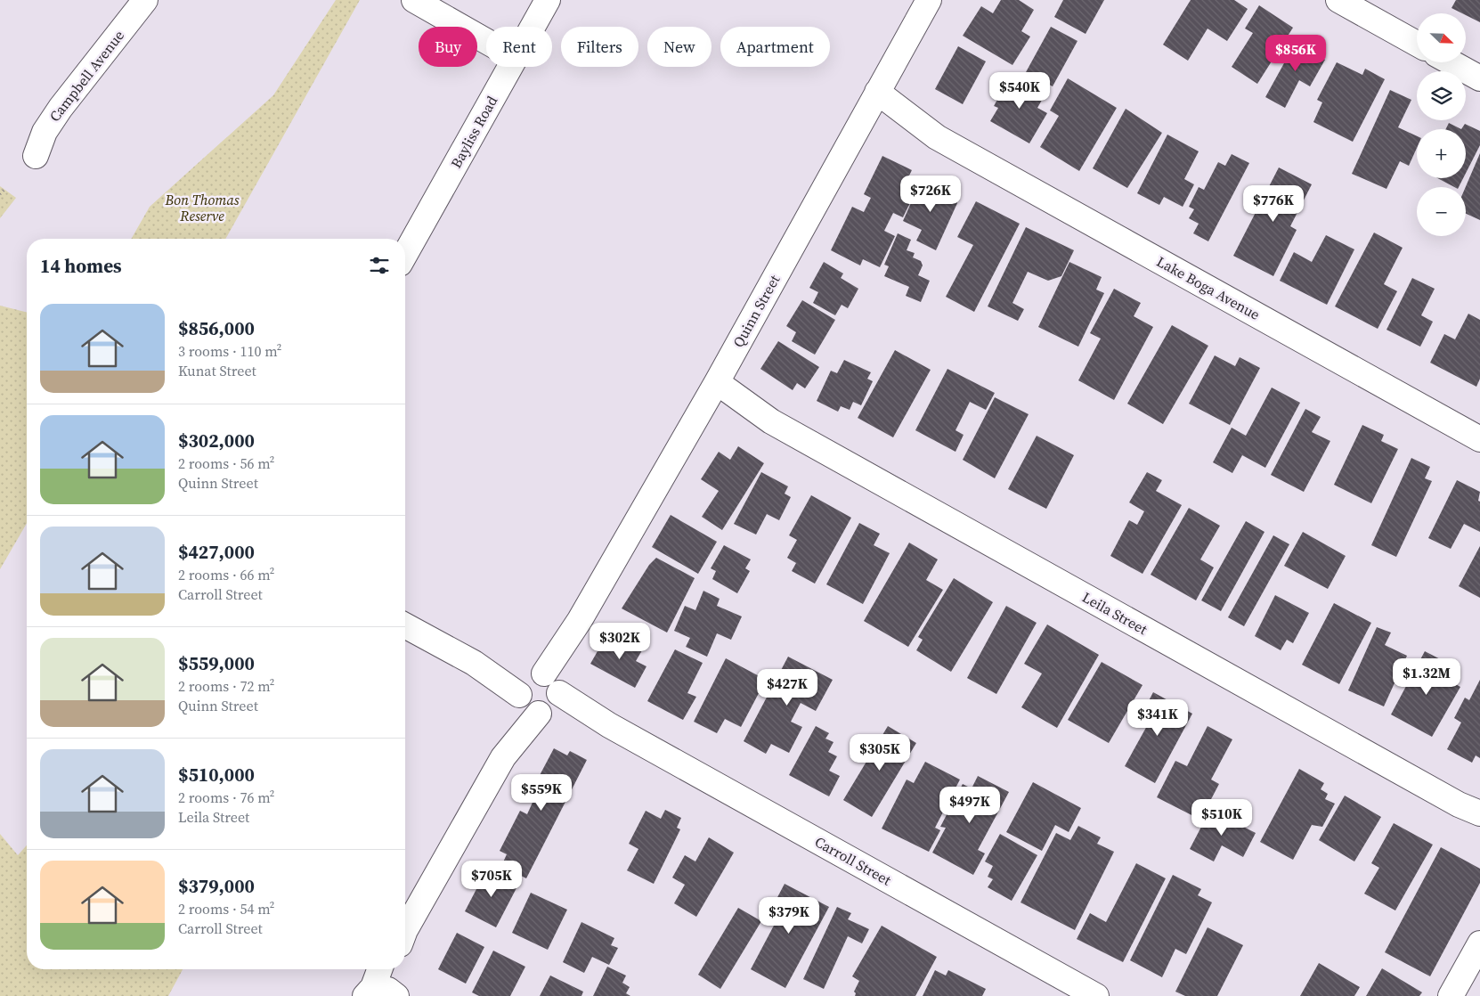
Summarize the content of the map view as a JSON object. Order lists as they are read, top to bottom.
{
  "streets": {
    "street": [
      "Campbell Avenue",
      "Bayliss Road",
      "Lake Boga Avenue",
      "Quinn Street",
      "Leila Street",
      "Carroll Street"
    ]
  },
  "crossings": [
    ["Lake Boga Avenue", "Quinn Street"],
    ["Quinn Street", "Leila Street"],
    ["Quinn Street", "Carroll Street"]
  ],
  "parks": ["Bon Thomas Reserve"],
  "north": "bottom right",
  "page": {
    "map_buttons": ["+", "−"],
    "chip": [
      "Buy",
      "Rent",
      "Filters",
      "New",
      "Apartment"
    ],
    "price": [
      "$856K",
      "$540K",
      "$726K",
      "$776K",
      "$302K",
      "$1.32M",
      "$427K",
      "$341K",
      "$305K",
      "$559K",
      "$497K",
      "$510K",
      "$705K",
      "$379K"
    ],
    "heading": "14 homes",
    "list": [
      {
        "name": "$856,000",
        "note": "3 rooms · 110 m² · Kunat Street"
      },
      {
        "name": "$302,000",
        "note": "2 rooms · 56 m² · Quinn Street"
      },
      {
        "name": "$427,000",
        "note": "2 rooms · 66 m² · Carroll Street"
      },
      {
        "name": "$559,000",
        "note": "2 rooms · 72 m² · Quinn Street"
      },
      {
        "name": "$510,000",
        "note": "2 rooms · 76 m² · Leila Street"
      },
      {
        "name": "$379,000",
        "note": "2 rooms · 54 m² · Carroll Street"
      }
    ]
  }
}
